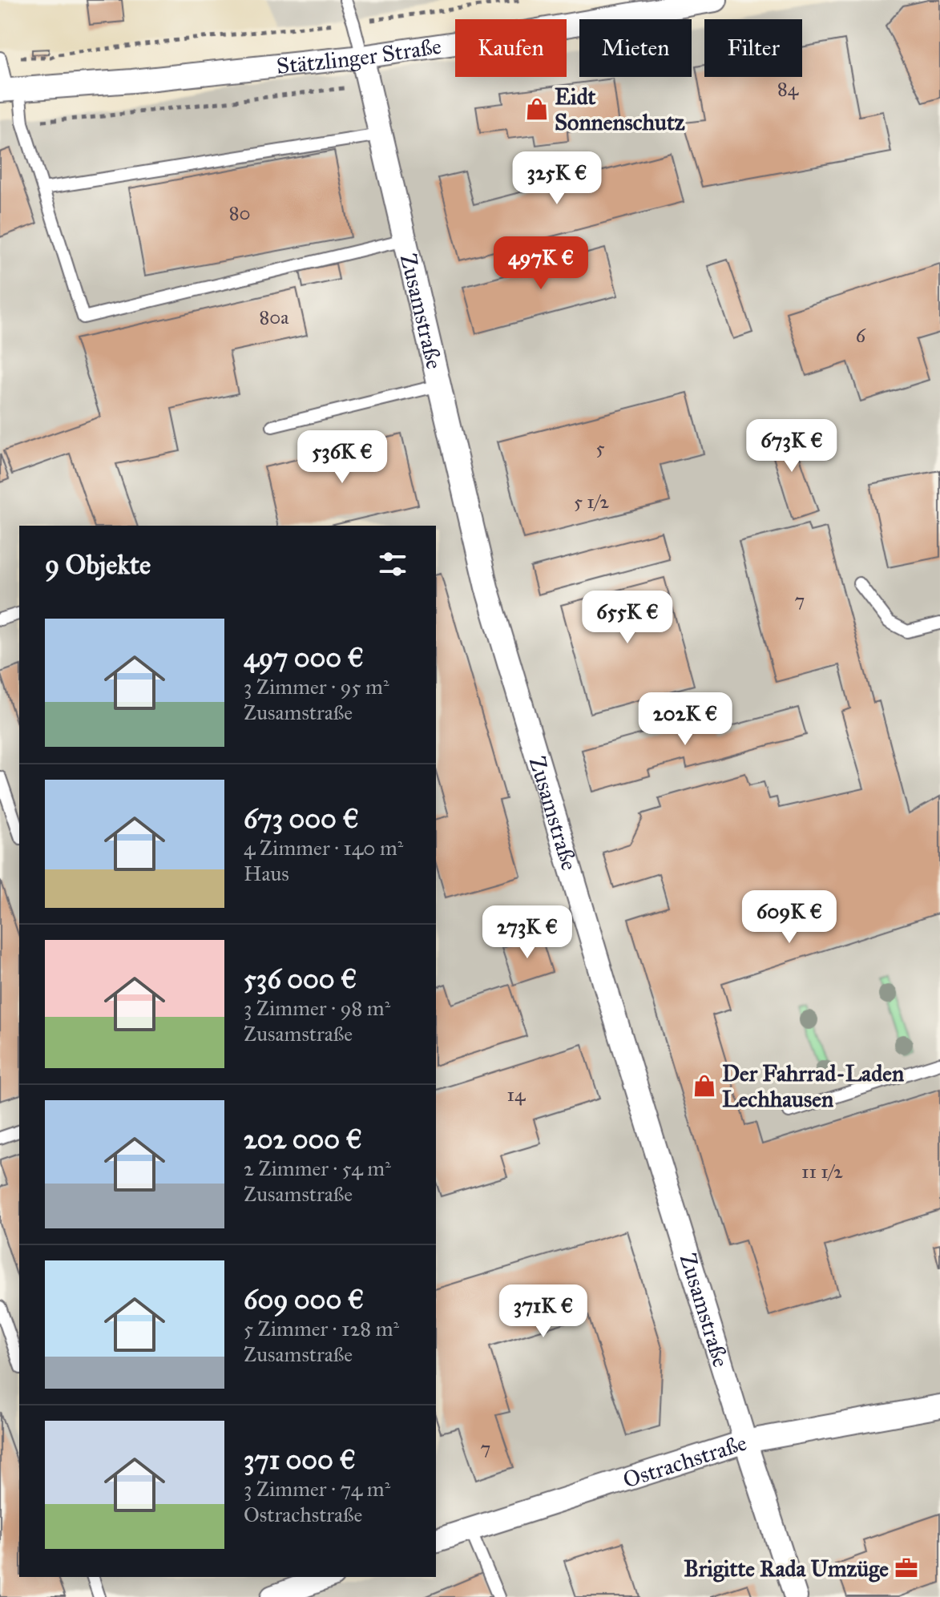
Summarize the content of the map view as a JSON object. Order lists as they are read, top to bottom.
{
  "streets": {
    "street": ["Stätzlinger Straße", "Zusamstraße", "Ostrachstraße"]
  },
  "crossings": [
    ["Stätzlinger Straße", "Zusamstraße"],
    ["Zusamstraße", "Ostrachstraße"]
  ],
  "places": {
    "shop": ["Eidt Sonnenschutz", "Der Fahrrad-Laden Lechhausen"],
    "office": ["Brigitte Rada Umzüge"]
  },
  "house_numbers": [
    "84",
    "80",
    "80a",
    "6",
    "5",
    "5 1/2",
    "7",
    "14",
    "11 1/2",
    "7"
  ],
  "page": {
    "chip": ["Kaufen", "Mieten", "Filter"],
    "price": [
      "325K €",
      "497K €",
      "673K €",
      "536K €",
      "655K €",
      "202K €",
      "609K €",
      "273K €",
      "371K €"
    ],
    "heading": "9 Objekte",
    "list": [
      {
        "name": "497 000 €",
        "note": "3 Zimmer · 95 m² · Zusamstraße"
      },
      {
        "name": "673 000 €",
        "note": "4 Zimmer · 140 m² · Haus"
      },
      {
        "name": "536 000 €",
        "note": "3 Zimmer · 98 m² · Zusamstraße"
      },
      {
        "name": "202 000 €",
        "note": "2 Zimmer · 54 m² · Zusamstraße"
      },
      {
        "name": "609 000 €",
        "note": "5 Zimmer · 128 m² · Zusamstraße"
      },
      {
        "name": "371 000 €",
        "note": "3 Zimmer · 74 m² · Ostrachstraße"
      }
    ]
  }
}
